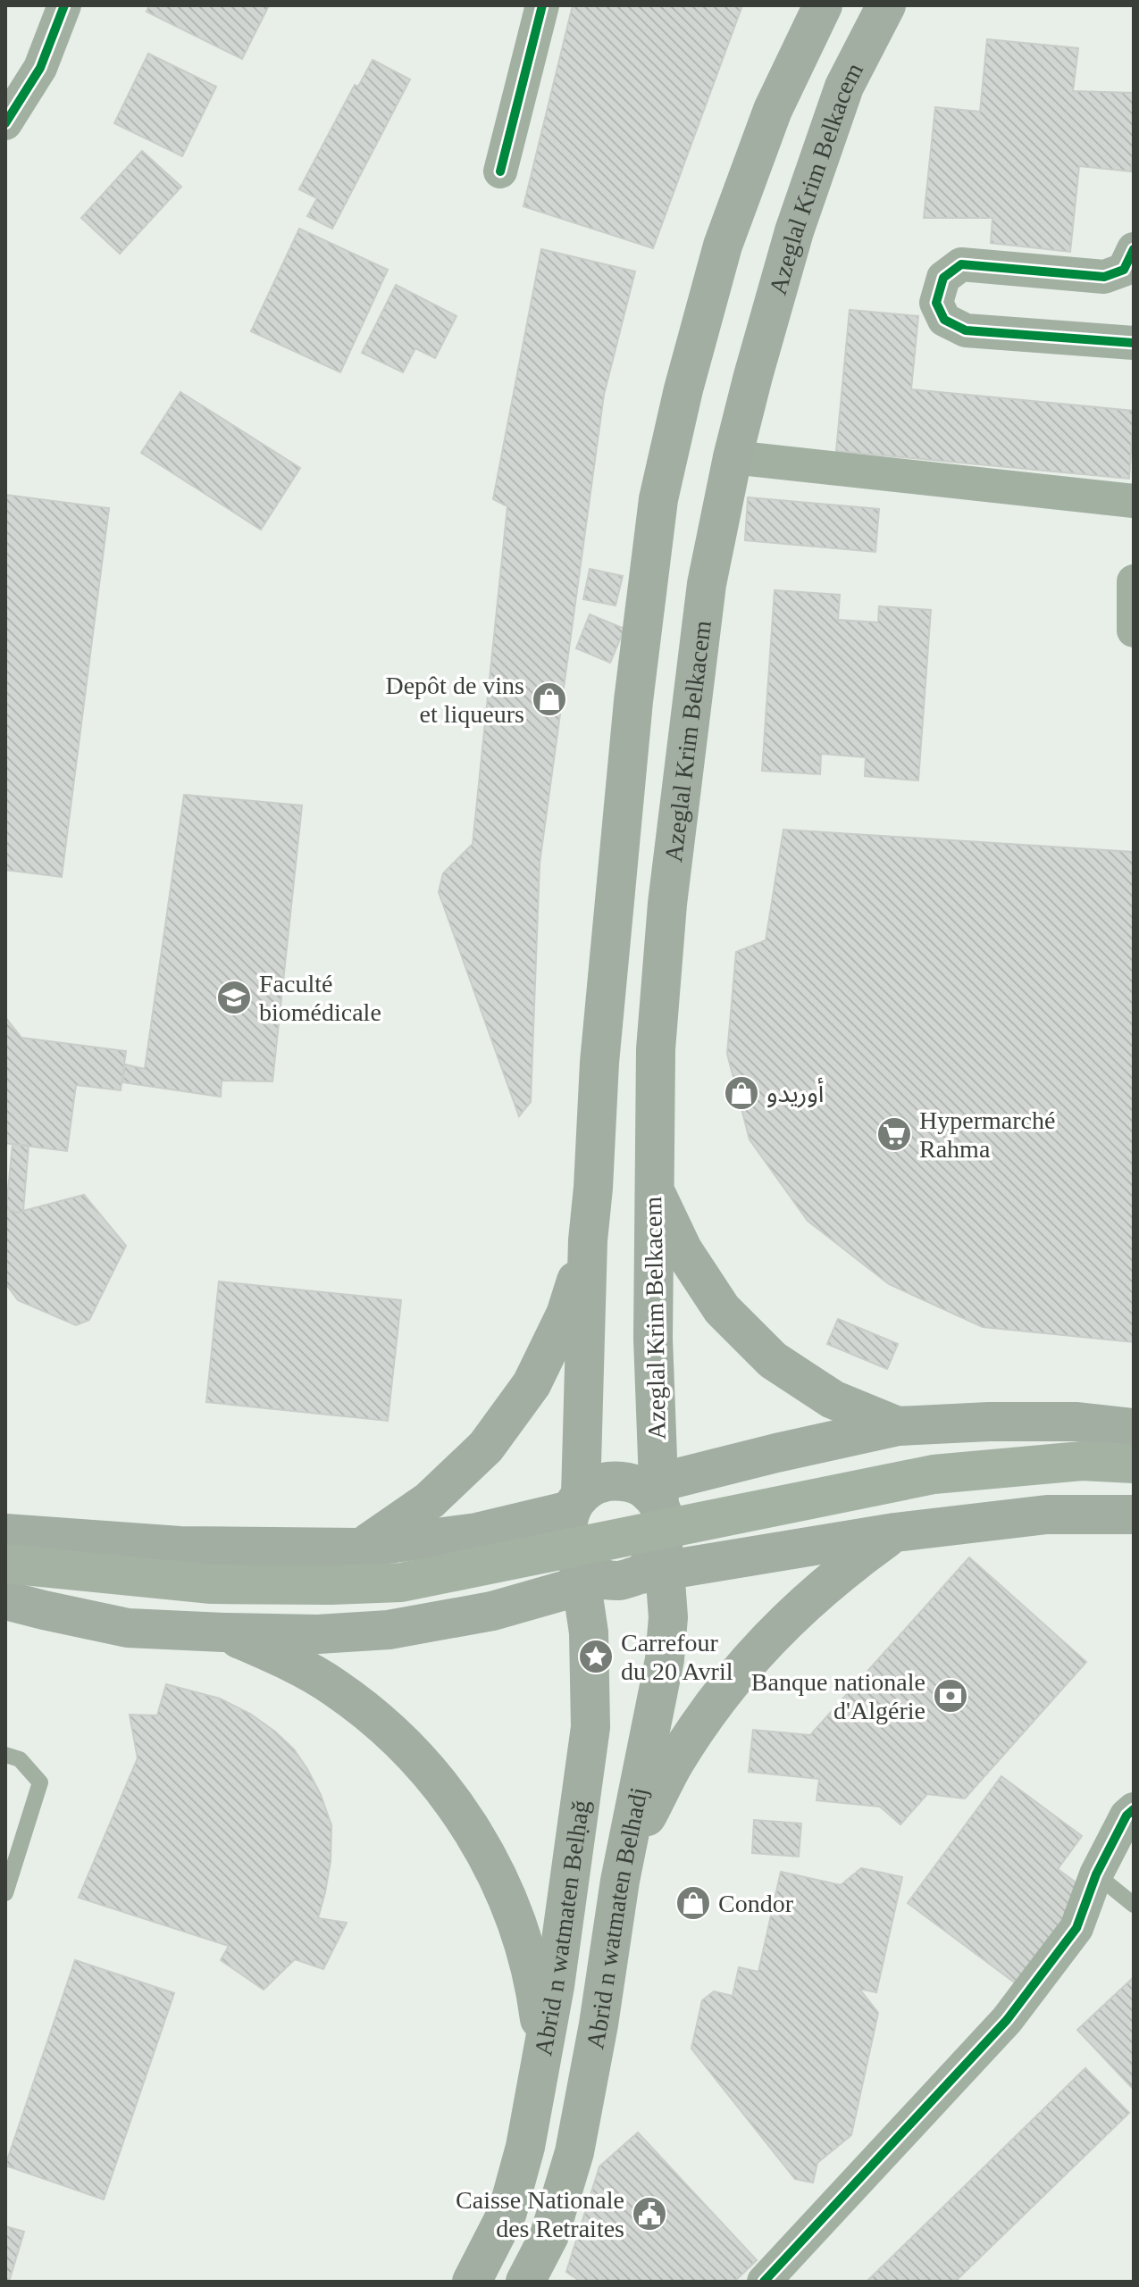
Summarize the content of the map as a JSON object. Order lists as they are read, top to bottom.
{
  "streets": {
    "main road": ["Azeglal Krim Belkacem", "Abrid n watmaten Belhadj", "Abrid n watmaten Belḥaǧ"]
  },
  "crossings": [
    ["Azeglal Krim Belkacem", "Abrid n watmaten Belhadj"],
    ["Azeglal Krim Belkacem", "Abrid n watmaten Belḥaǧ"],
    ["Abrid n watmaten Belhadj", "Abrid n watmaten Belḥaǧ"]
  ],
  "places": {
    "shop": ["Depôt de vins et liqueurs", "أوريدو", "Condor"],
    "school or university": ["Faculté biomédicale"],
    "supermarket": ["Hypermarché Rahma"],
    "place": ["Carrefour du 20 Avril"],
    "bank": ["Banque nationale d'Algérie"],
    "public building": ["Caisse Nationale des Retraites"]
  }
}
